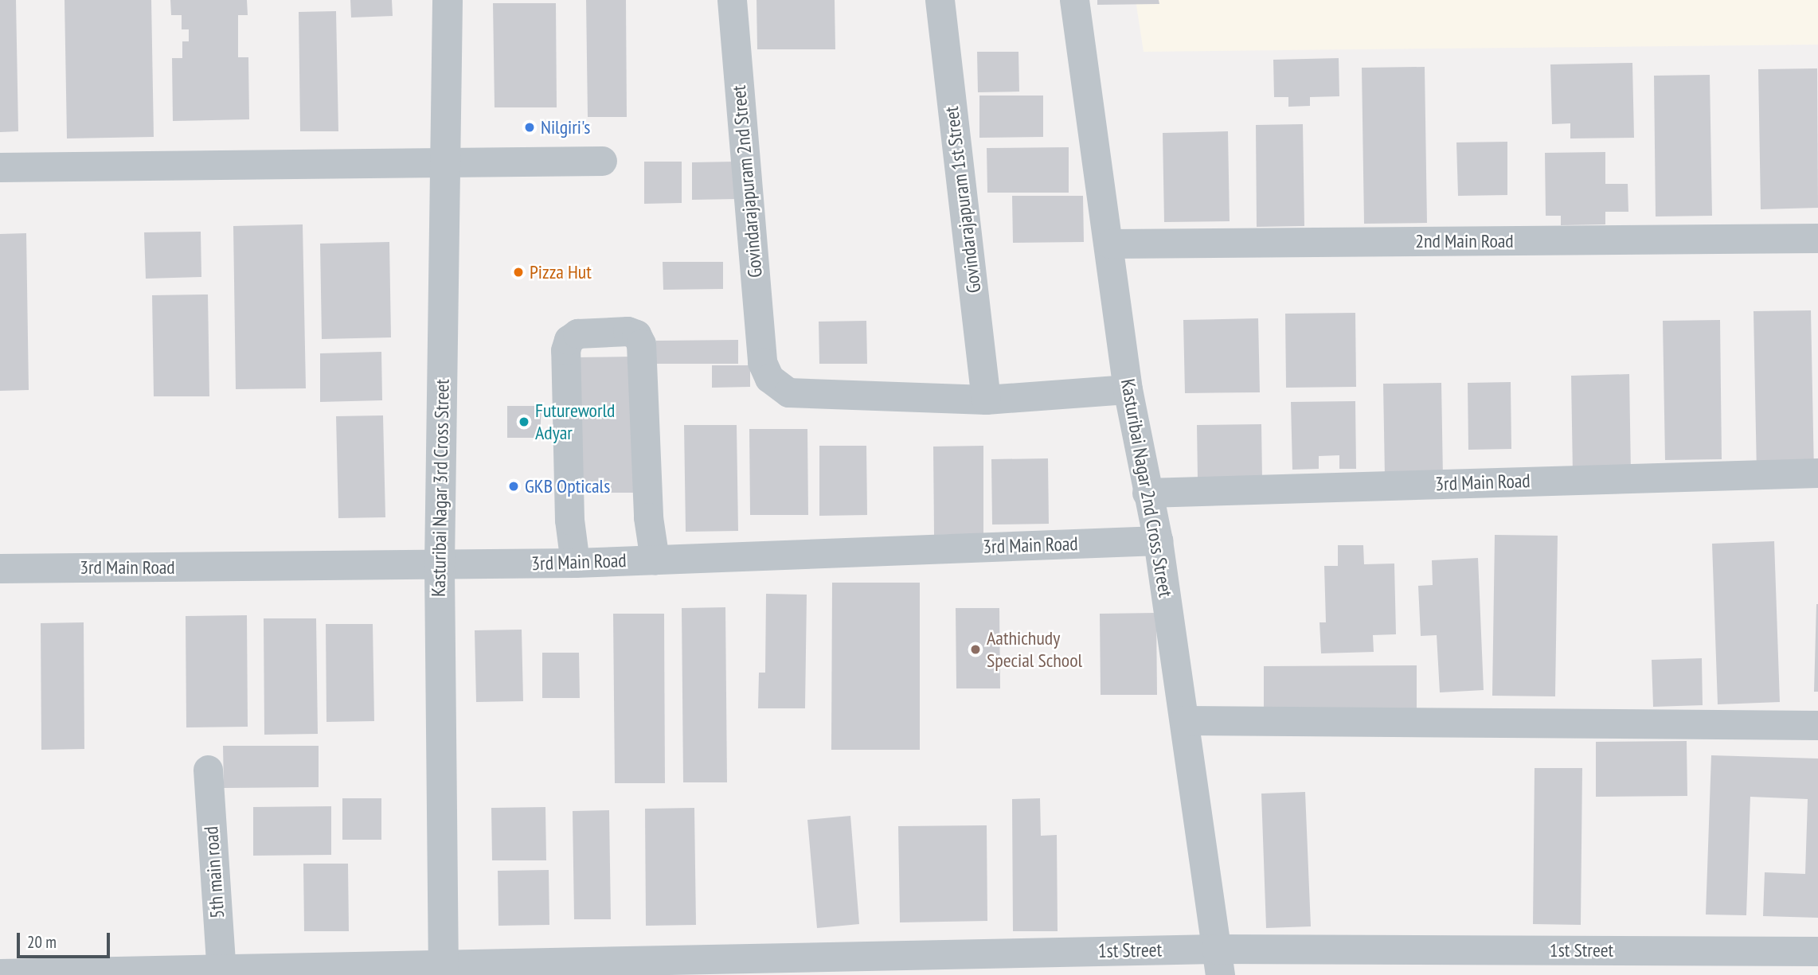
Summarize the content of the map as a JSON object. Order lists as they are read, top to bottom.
{
  "streets": {
    "street": [
      "Govindarajapuram 2nd Street",
      "Govindarajapuram 1st Street",
      "2nd Main Road",
      "3rd Main Road",
      "Kasturibai Nagar 3rd Cross Street",
      "Kasturibai Nagar 2nd Cross Street",
      "5th main road",
      "1st Street"
    ]
  },
  "crossings": [
    ["Govindarajapuram 2nd Street", "Govindarajapuram 1st Street"],
    ["2nd Main Road", "Kasturibai Nagar 2nd Cross Street"],
    ["3rd Main Road", "Kasturibai Nagar 3rd Cross Street"],
    ["3rd Main Road", "Kasturibai Nagar 2nd Cross Street"],
    ["Kasturibai Nagar 3rd Cross Street", "1st Street"],
    ["Kasturibai Nagar 2nd Cross Street", "1st Street"],
    ["5th main road", "1st Street"]
  ],
  "places": [
    "Nilgiri's",
    "Pizza Hut",
    "Futureworld Adyar",
    "GKB Opticals",
    "Aathichudy Special School"
  ],
  "scale_bar": "20 m"
}
